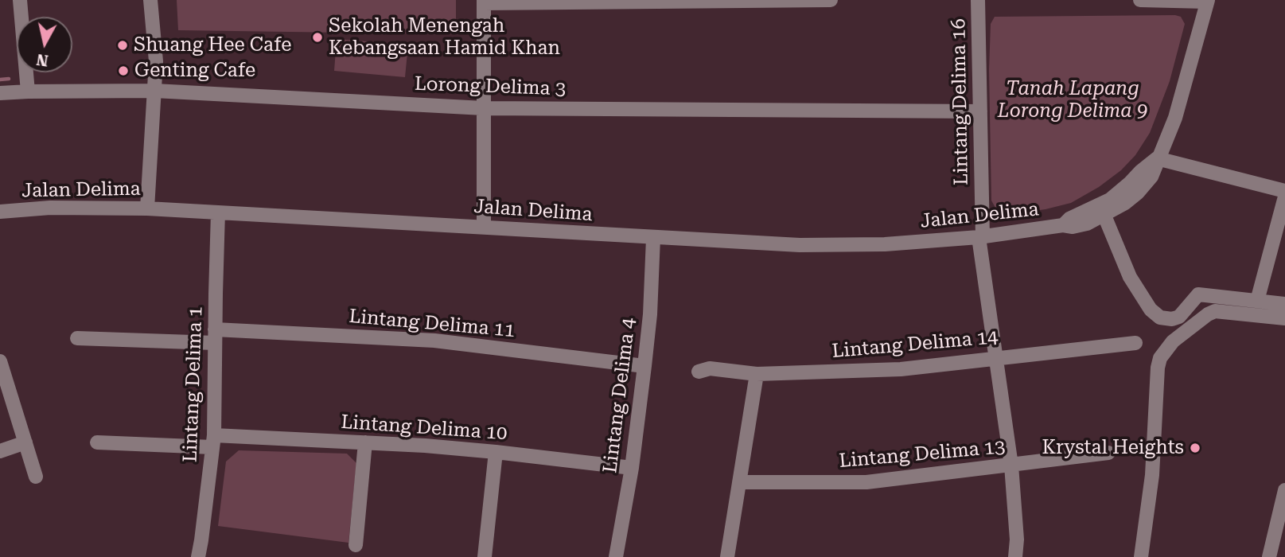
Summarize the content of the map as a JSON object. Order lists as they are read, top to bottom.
{
  "streets": {
    "street": [
      "Lorong Delima 3",
      "Lintang Delima 16",
      "Jalan Delima",
      "Lintang Delima 11",
      "Lintang Delima 14",
      "Lintang Delima 1",
      "Lintang Delima 4",
      "Lintang Delima 10",
      "Lintang Delima 13"
    ]
  },
  "crossings": [
    ["Lorong Delima 3", "Lintang Delima 16"],
    ["Lintang Delima 16", "Jalan Delima"],
    ["Lintang Delima 16", "Lintang Delima 14"],
    ["Lintang Delima 16", "Lintang Delima 13"],
    ["Jalan Delima", "Lintang Delima 1"],
    ["Jalan Delima", "Lintang Delima 4"],
    ["Lintang Delima 11", "Lintang Delima 1"],
    ["Lintang Delima 11", "Lintang Delima 4"],
    ["Lintang Delima 1", "Lintang Delima 10"],
    ["Lintang Delima 4", "Lintang Delima 10"]
  ],
  "parks": ["Tanah Lapang Lorong Delima 9"],
  "places": [
    "Sekolah Menengah Kebangsaan Hamid Khan",
    "Shuang Hee Cafe",
    "Genting Cafe",
    "Krystal Heights"
  ],
  "north": "bottom"
}
